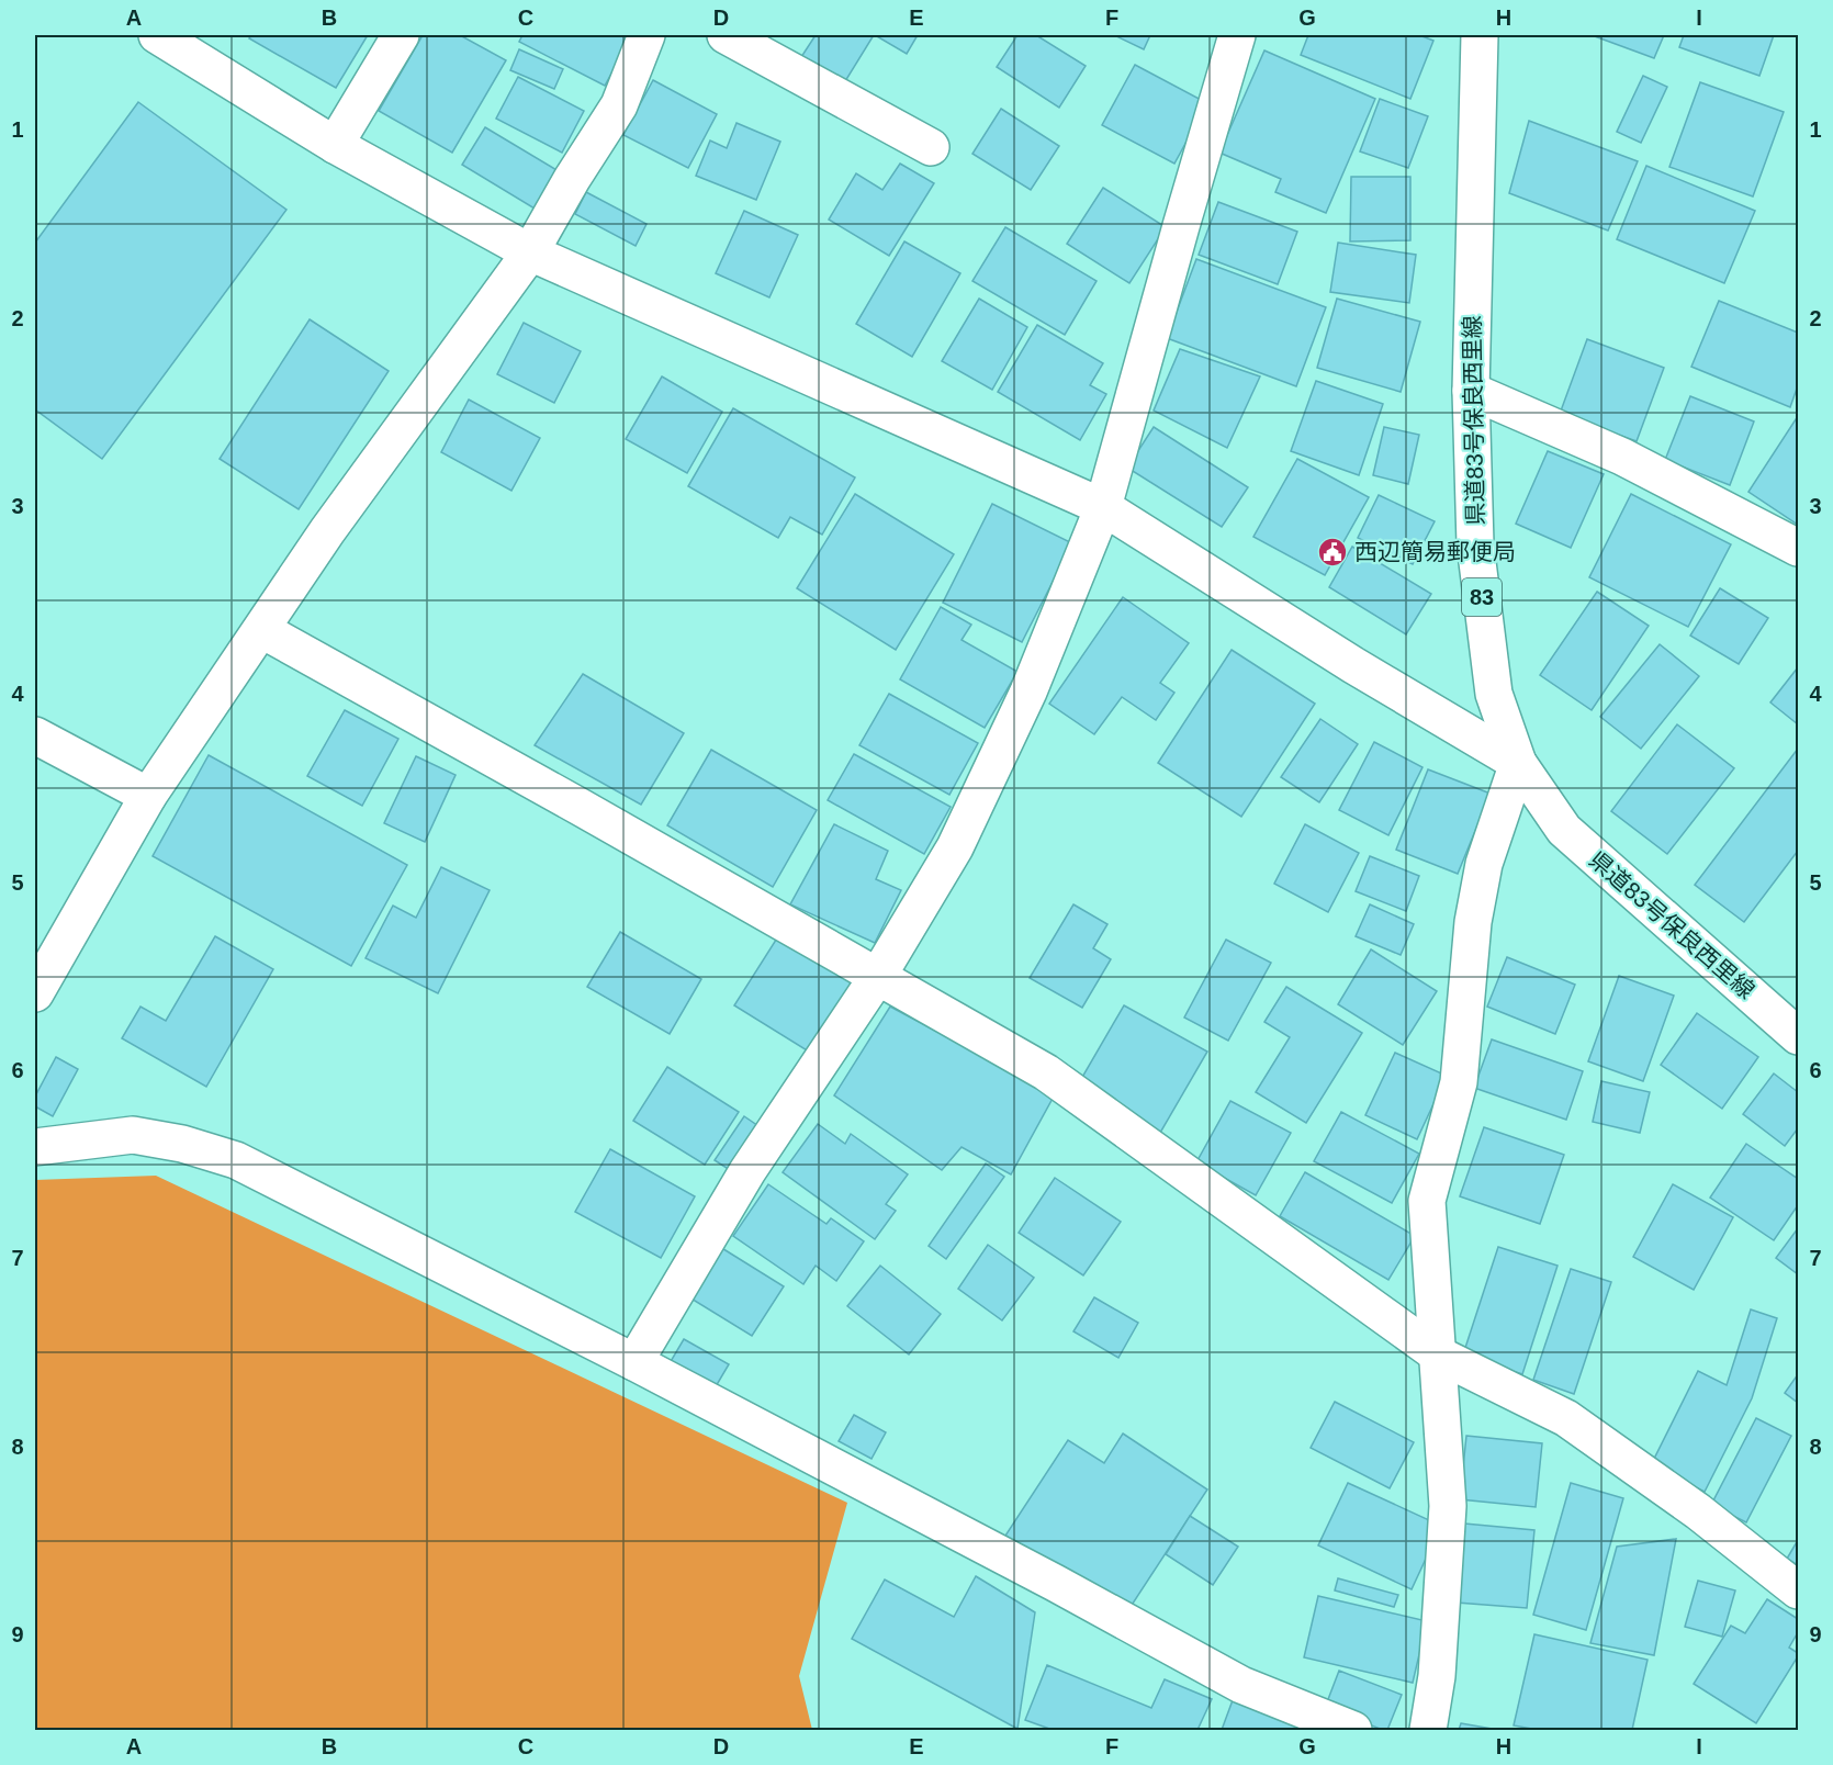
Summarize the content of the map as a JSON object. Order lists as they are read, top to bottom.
{
  "streets": {
    "street": ["県道83号保良西里線", "83"]
  },
  "places": {
    "public building": ["西辺簡易郵便局"]
  },
  "grid": {
    "columns": [
      "A",
      "B",
      "C",
      "D",
      "E",
      "F",
      "G",
      "H",
      "I"
    ],
    "rows": [
      "1",
      "2",
      "3",
      "4",
      "5",
      "6",
      "7",
      "8",
      "9"
    ]
  }
}
